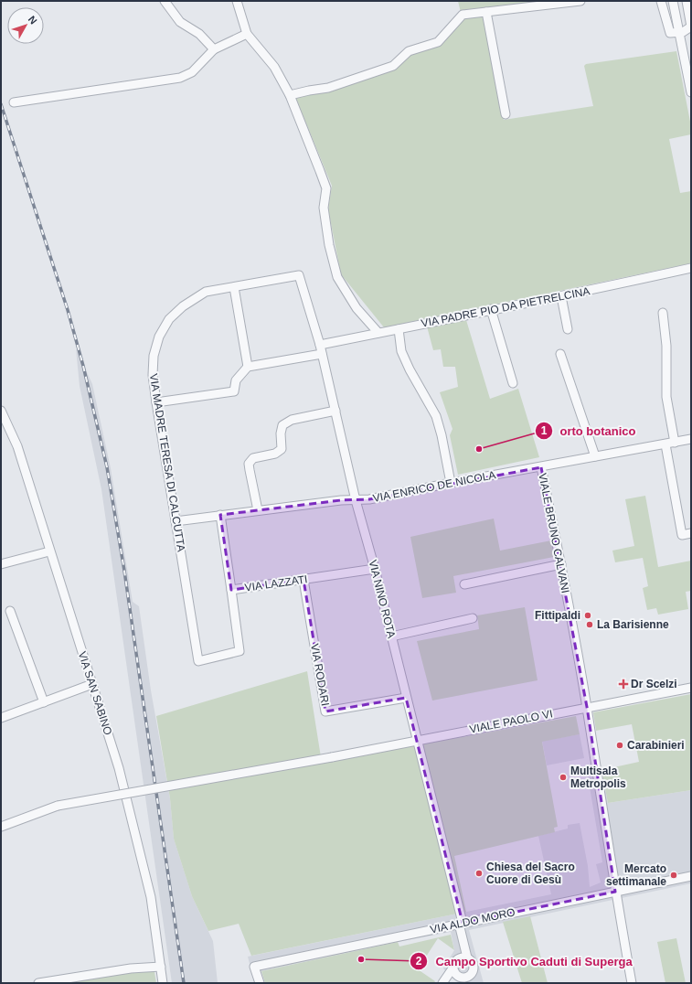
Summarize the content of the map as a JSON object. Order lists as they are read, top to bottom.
{
  "streets": {
    "street": [
      "VIA PADRE PIO DA PIETRELCINA",
      "VIA MADRE TERESA DI CALCUTTA",
      "VIA ENRICO DE NICOLA",
      "VIALE BRUNO CALVANI",
      "VIA LAZZATI",
      "VIA NINO ROTA",
      "VIA RODARI",
      "VIA SAN SABINO",
      "VIALE PAOLO VI",
      "VIA ALDO MORO"
    ]
  },
  "crossings": [
    ["VIA PADRE PIO DA PIETRELCINA", "VIA NINO ROTA"],
    ["VIA MADRE TERESA DI CALCUTTA", "VIA ENRICO DE NICOLA"],
    ["VIA MADRE TERESA DI CALCUTTA", "VIA LAZZATI"],
    ["VIA MADRE TERESA DI CALCUTTA", "VIA NINO ROTA"],
    ["VIA ENRICO DE NICOLA", "VIALE BRUNO CALVANI"],
    ["VIA ENRICO DE NICOLA", "VIA LAZZATI"],
    ["VIA ENRICO DE NICOLA", "VIA NINO ROTA"],
    ["VIALE BRUNO CALVANI", "VIALE PAOLO VI"],
    ["VIALE BRUNO CALVANI", "VIA ALDO MORO"],
    ["VIA LAZZATI", "VIA NINO ROTA"],
    ["VIA LAZZATI", "VIA RODARI"],
    ["VIA NINO ROTA", "VIA RODARI"],
    ["VIA NINO ROTA", "VIALE PAOLO VI"],
    ["VIA NINO ROTA", "VIA ALDO MORO"]
  ],
  "places": {
    "other": [
      "orto botanico",
      "Fittipaldi",
      "La Barisienne",
      "Carabinieri",
      "Multisala Metropolis",
      "Chiesa del Sacro Cuore di Gesù",
      "Mercato settimanale",
      "Campo Sportivo Caduti di Superga"
    ],
    "health": ["Dr Scelzi"]
  },
  "north": "top right"
}
